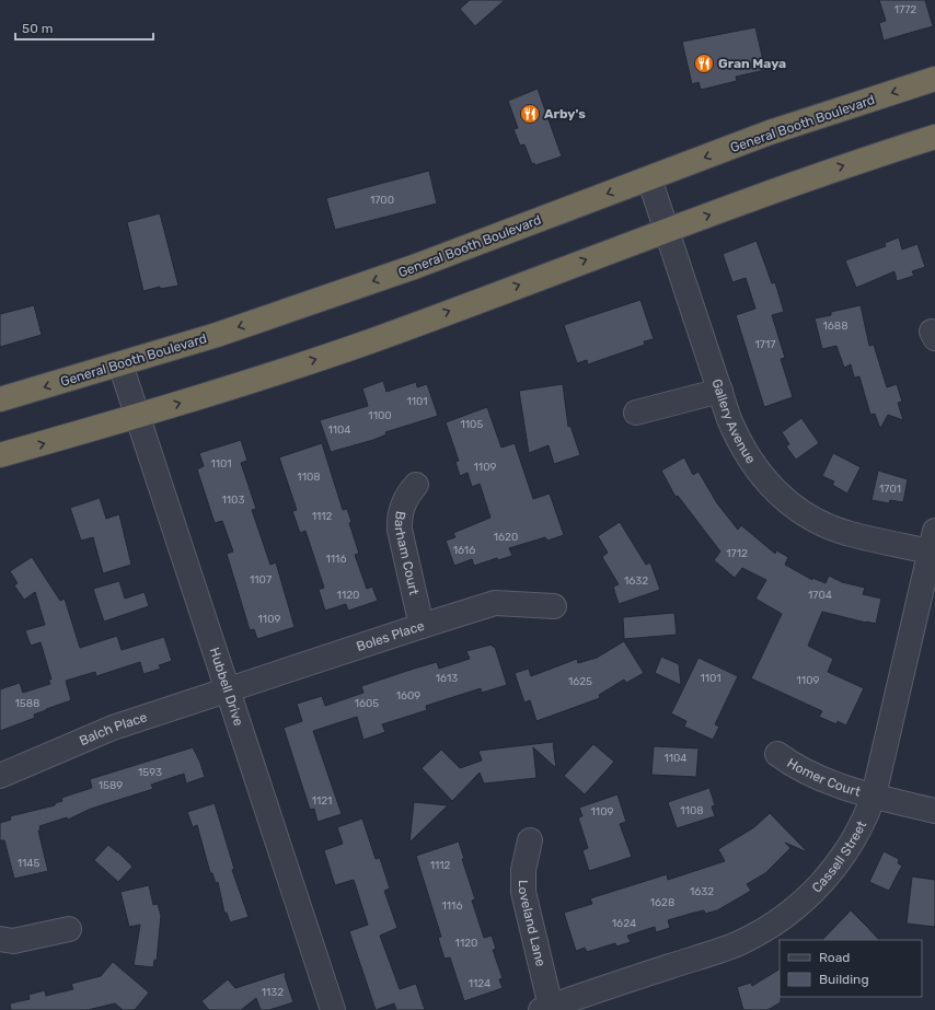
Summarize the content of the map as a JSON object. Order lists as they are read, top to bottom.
{
  "streets": {
    "highway": ["General Booth Boulevard"],
    "street": [
      "Gallery Avenue",
      "Barham Court",
      "Boles Place",
      "Hubbell Drive",
      "Balch Place",
      "Homer Court",
      "Cassell Street",
      "Loveland Lane"
    ]
  },
  "crossings": [
    ["General Booth Boulevard", "Gallery Avenue"],
    ["General Booth Boulevard", "Hubbell Drive"],
    ["Gallery Avenue", "Cassell Street"],
    ["Barham Court", "Boles Place"],
    ["Boles Place", "Hubbell Drive"],
    ["Boles Place", "Balch Place"],
    ["Hubbell Drive", "Balch Place"],
    ["Homer Court", "Cassell Street"],
    ["Cassell Street", "Loveland Lane"]
  ],
  "places": {
    "restaurant": ["Gran Maya", "Arby's"]
  },
  "house_numbers": [
    "1772",
    "1700",
    "1688",
    "1717",
    "1101",
    "1100",
    "1105",
    "1104",
    "1101",
    "1109",
    "1108",
    "1701",
    "1103",
    "1112",
    "1620",
    "1616",
    "1712",
    "1116",
    "1107",
    "1632",
    "1120",
    "1704",
    "1109",
    "1613",
    "1101",
    "1109",
    "1625",
    "1609",
    "1588",
    "1605",
    "1104",
    "1593",
    "1589",
    "1121",
    "1108",
    "1109",
    "1145",
    "1112",
    "1632",
    "1628",
    "1116",
    "1624",
    "1120",
    "1124",
    "1132"
  ],
  "legend": ["Road", "Building"],
  "scale_bar": "50 m"
}
